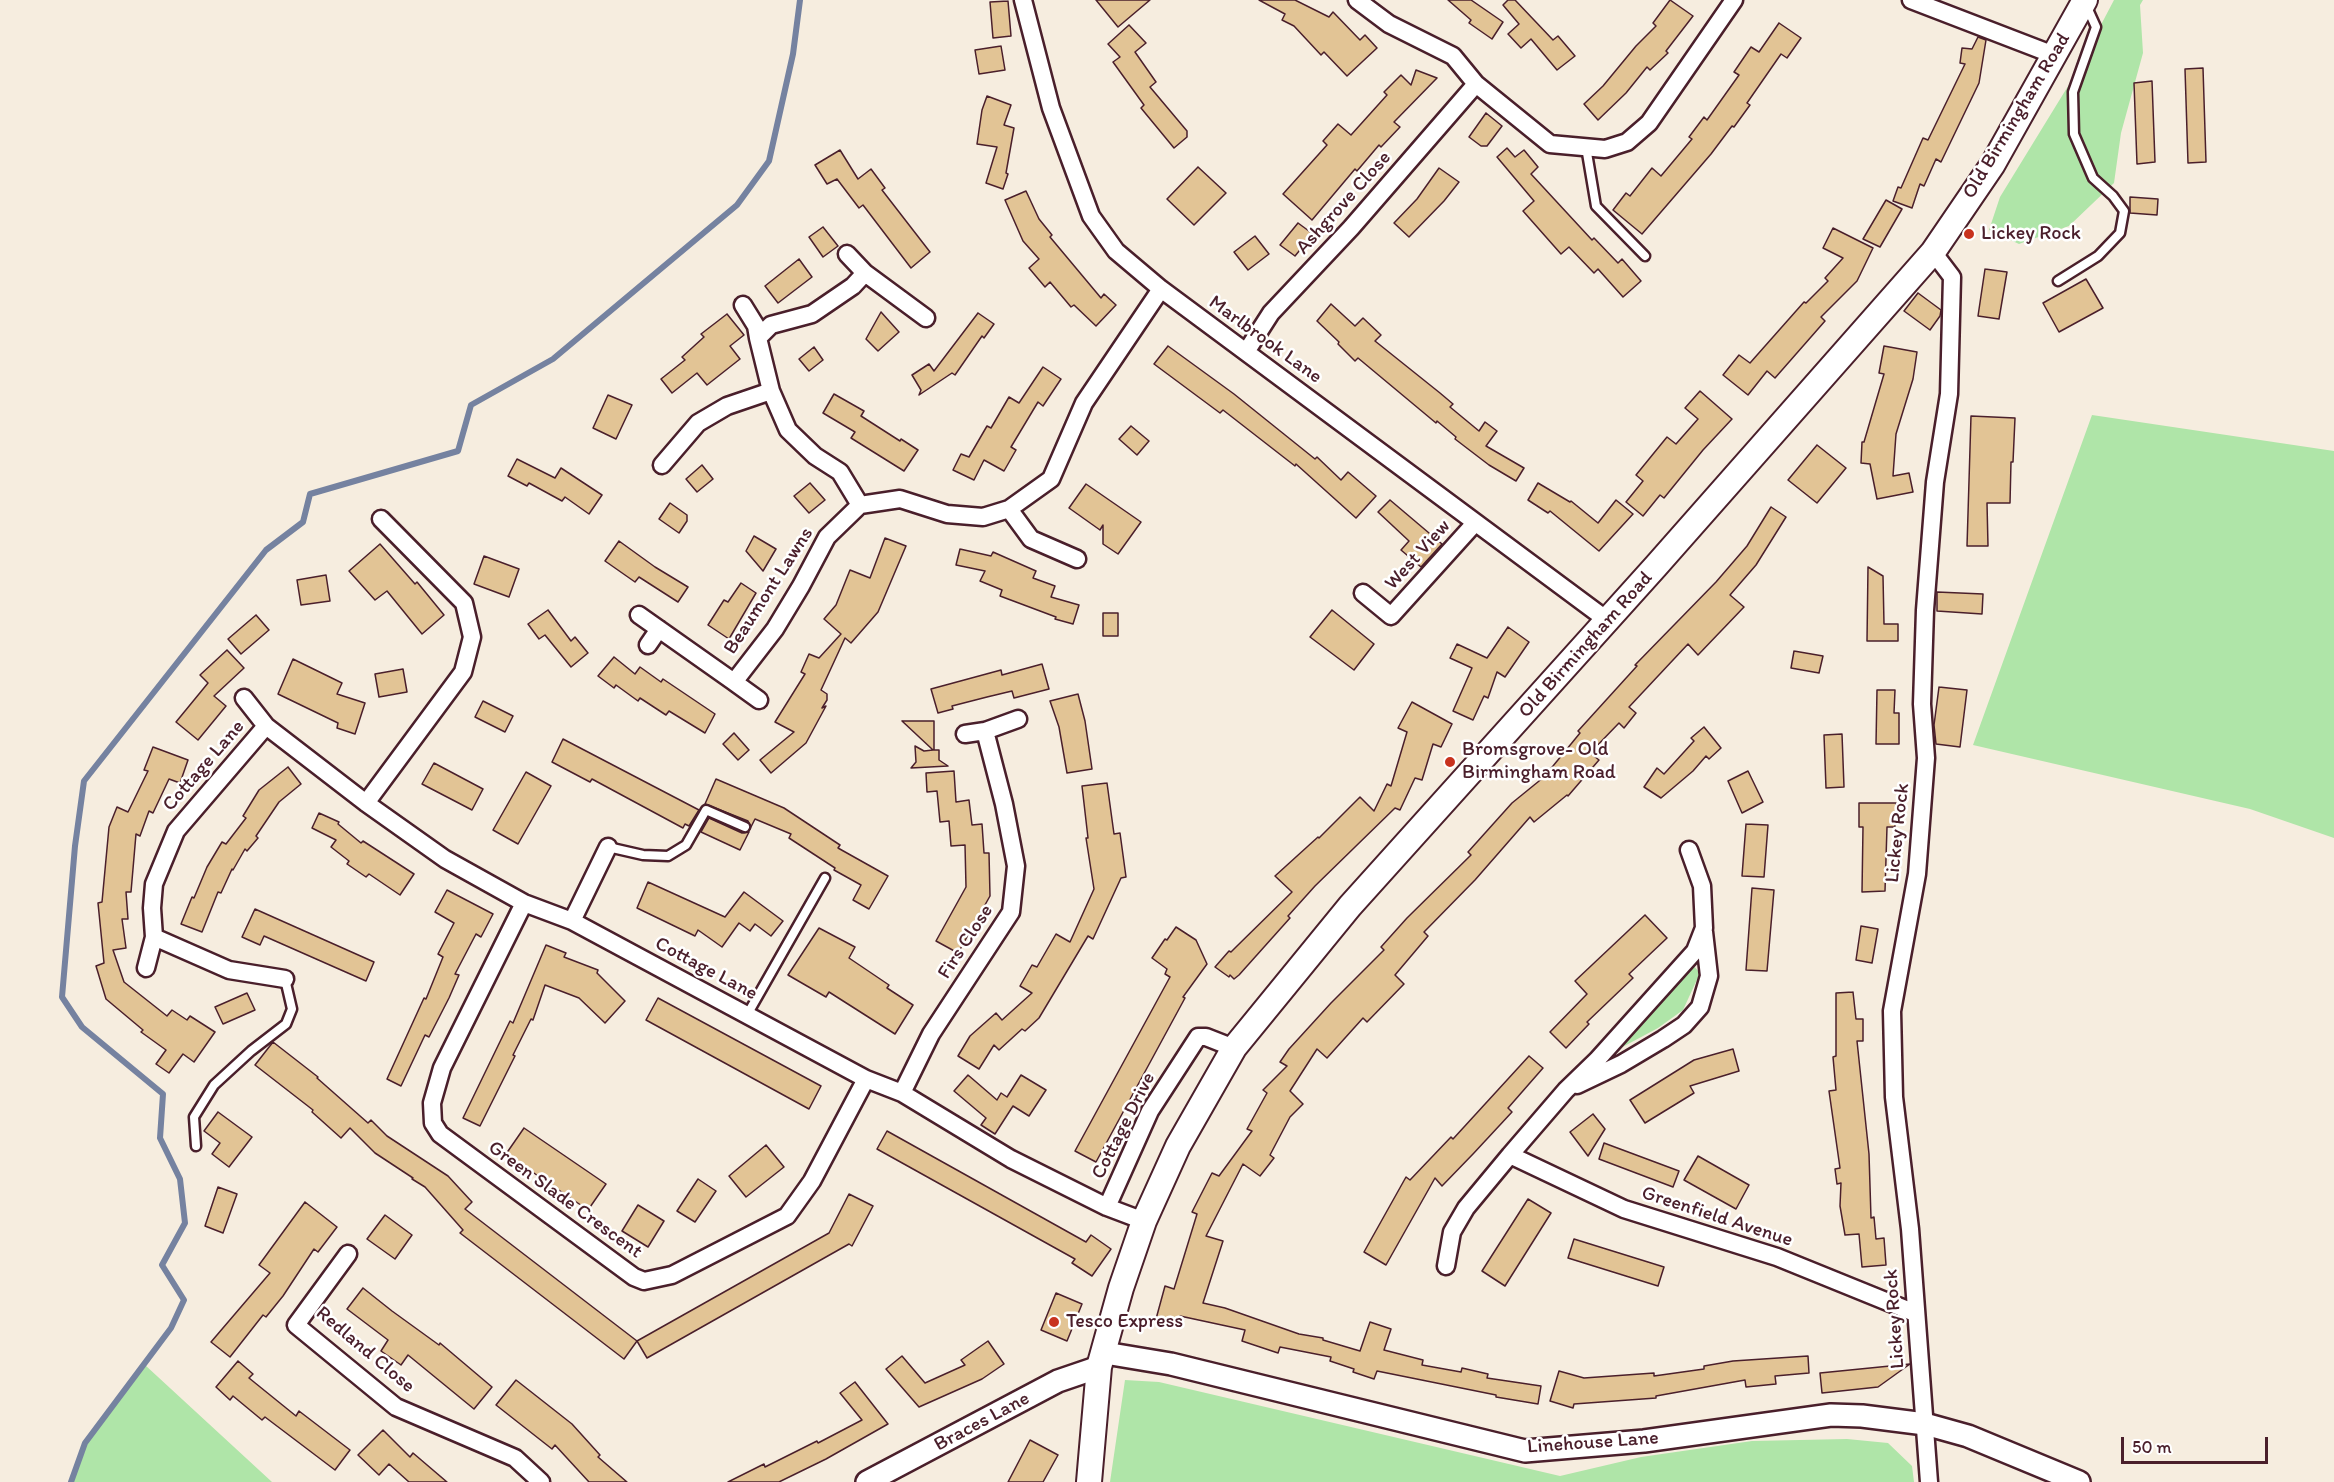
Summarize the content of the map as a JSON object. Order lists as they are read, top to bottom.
{
  "streets": {
    "main road": ["Old Birmingham Road"],
    "street": [
      "Ashgrove Close",
      "Marlbrook Lane",
      "West View",
      "Beaumont Lawns",
      "Cottage Lane",
      "Lickey Rock",
      "Firs Close",
      "Cottage Drive",
      "Green Slade Crescent",
      "Greenfield Avenue",
      "Redland Close",
      "Braces Lane",
      "Linehouse Lane"
    ]
  },
  "crossings": [
    ["Old Birmingham Road", "Marlbrook Lane"],
    ["Old Birmingham Road", "Cottage Lane"],
    ["Old Birmingham Road", "Lickey Rock"],
    ["Old Birmingham Road", "Cottage Drive"],
    ["Old Birmingham Road", "Braces Lane"],
    ["Old Birmingham Road", "Linehouse Lane"],
    ["Ashgrove Close", "Marlbrook Lane"],
    ["Marlbrook Lane", "West View"],
    ["Cottage Lane", "Firs Close"],
    ["Cottage Lane", "Cottage Drive"],
    ["Cottage Lane", "Green Slade Crescent"],
    ["Lickey Rock", "Greenfield Avenue"],
    ["Lickey Rock", "Linehouse Lane"],
    ["Braces Lane", "Linehouse Lane"]
  ],
  "places": ["Lickey Rock", "Bromsgrove- Old Birmingham Road", "Tesco Express"],
  "scale_bar": "50 m"
}
